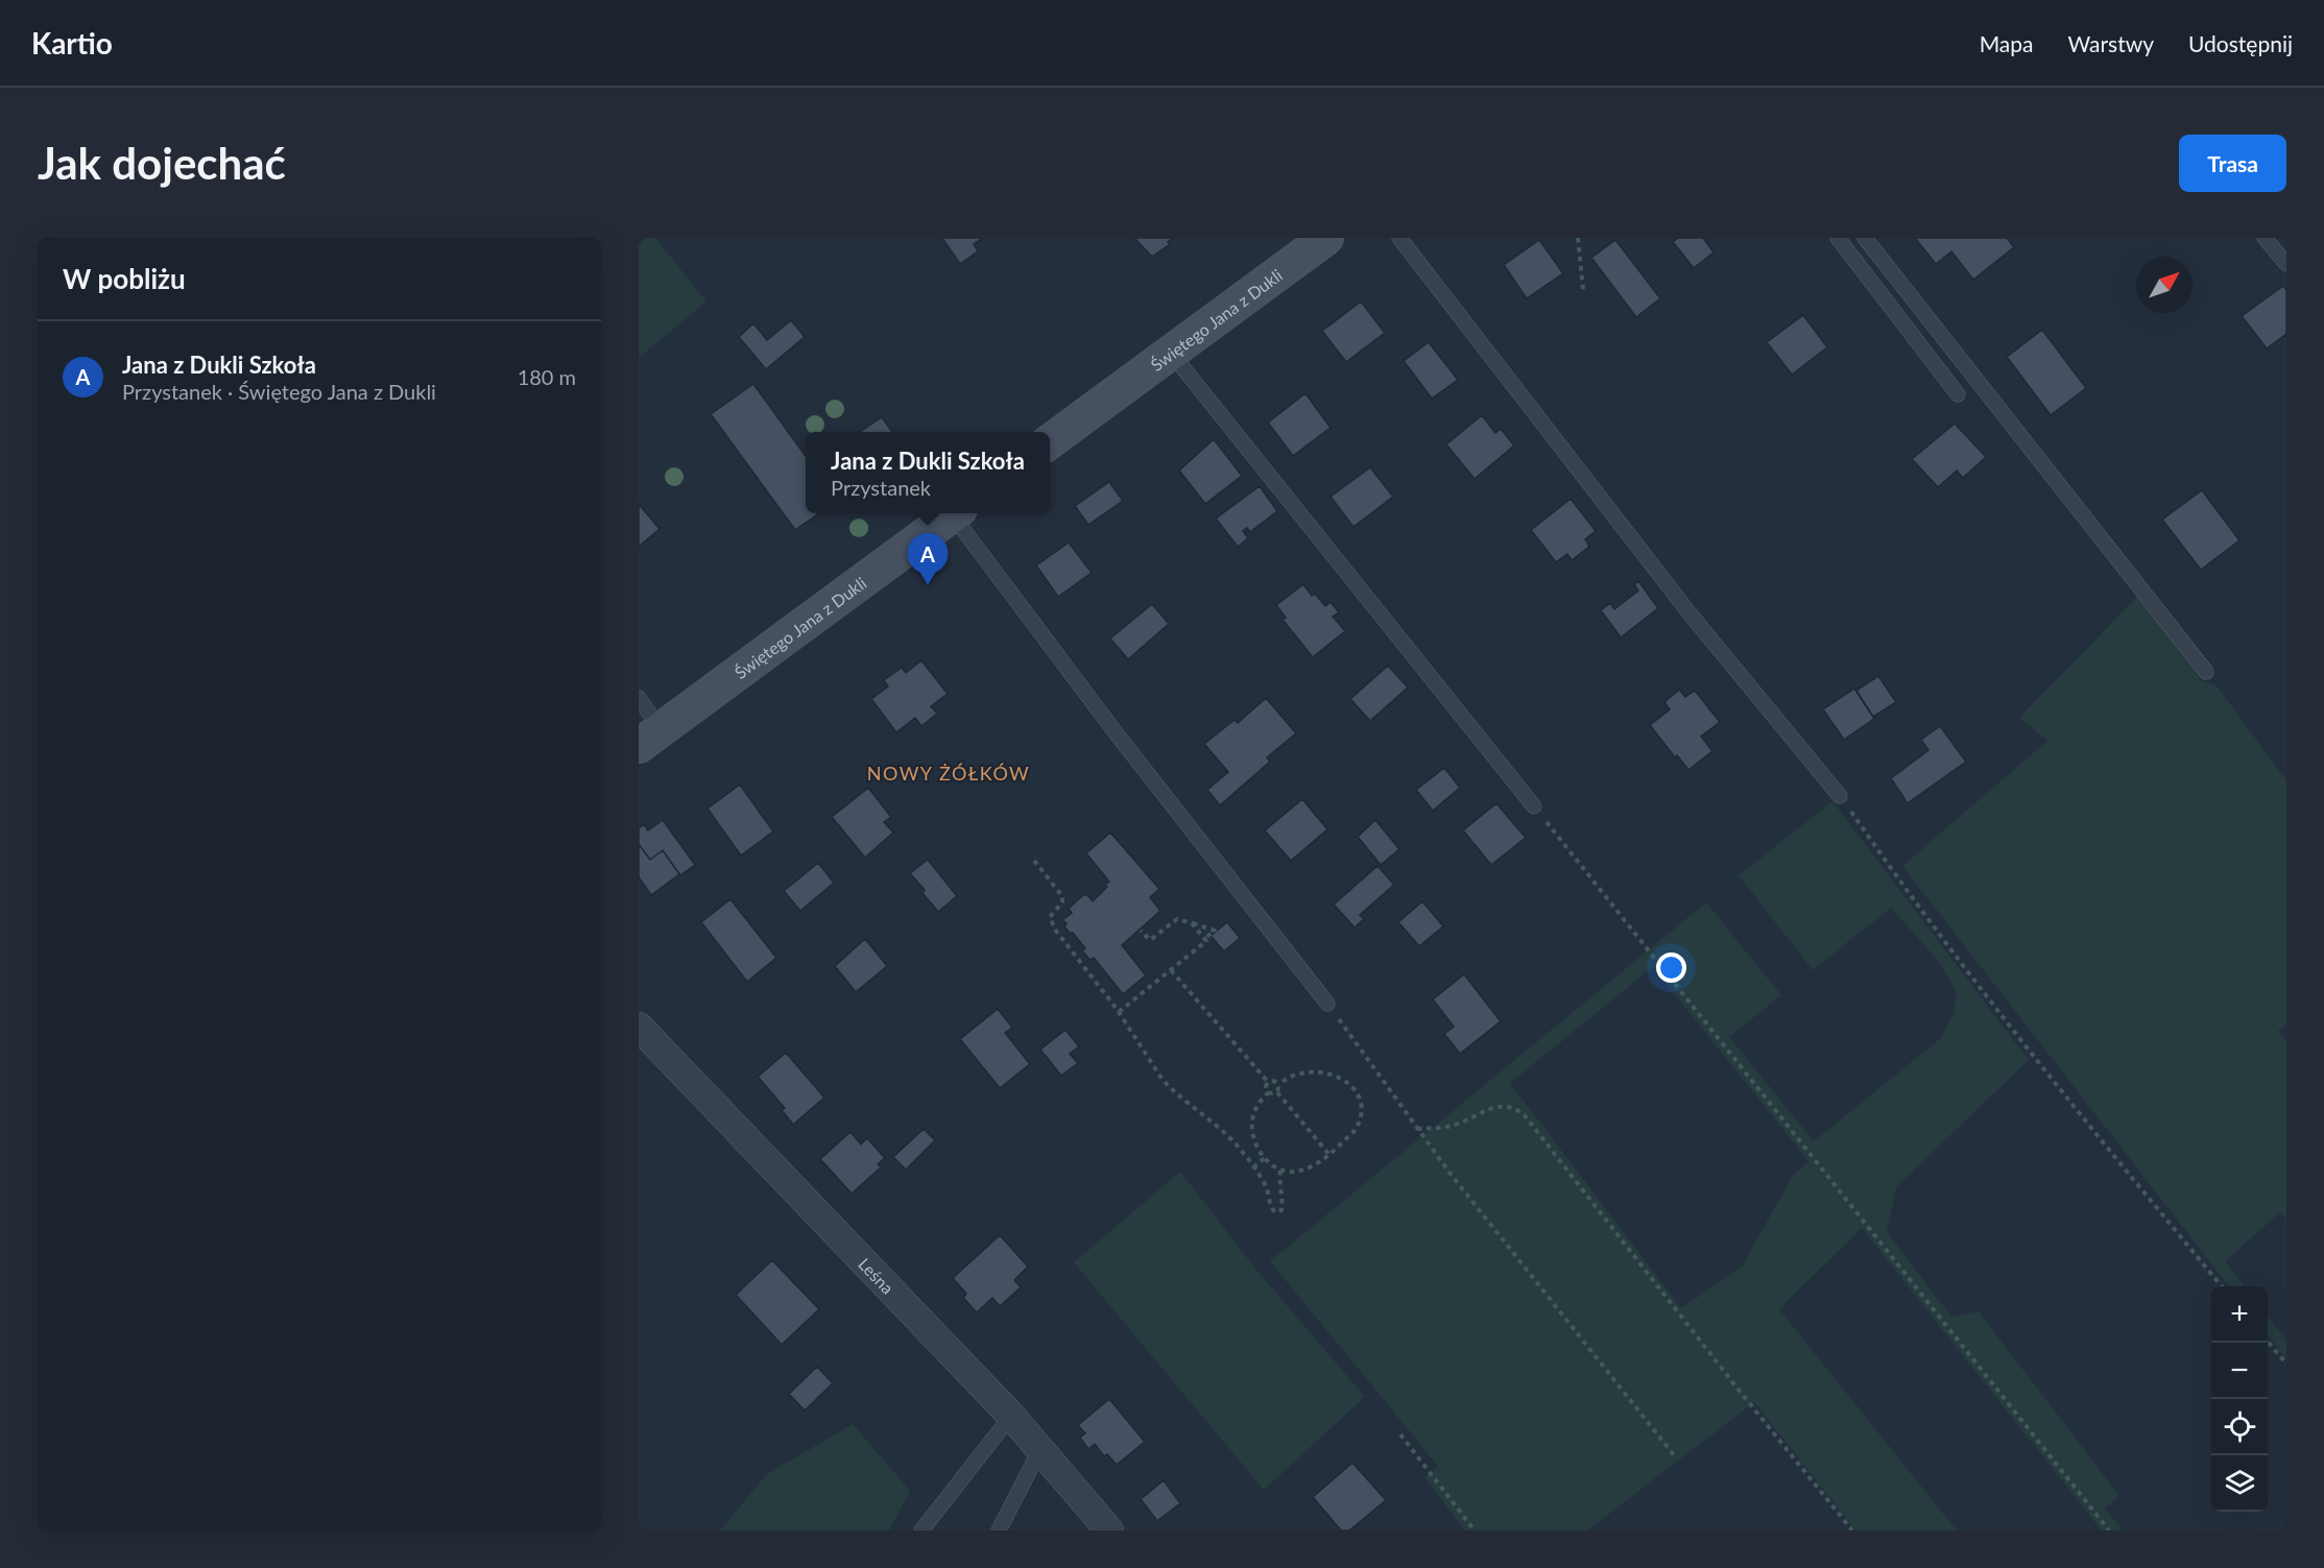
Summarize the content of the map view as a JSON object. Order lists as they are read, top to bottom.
{
  "streets": {
    "main road": ["Świętego Jana z Dukli"],
    "street": ["Leśna"]
  },
  "districts": ["NOWY ŻÓŁKÓW"],
  "north": "top right",
  "page": {
    "header": "Kartio",
    "nav": ["Mapa", "Warstwy", "Udostępnij"],
    "buttons": "Trasa",
    "title": "Jak dojechać",
    "heading": "W pobliżu",
    "list": [
      {
        "mark": "A",
        "name": "Jana z Dukli Szkoła",
        "note": "Przystanek · Świętego Jana z Dukli",
        "value": "180 m"
      }
    ],
    "popup": ["Jana z Dukli Szkoła", "Przystanek"],
    "pins": "A",
    "map_buttons": ["+", "−"]
  }
}
